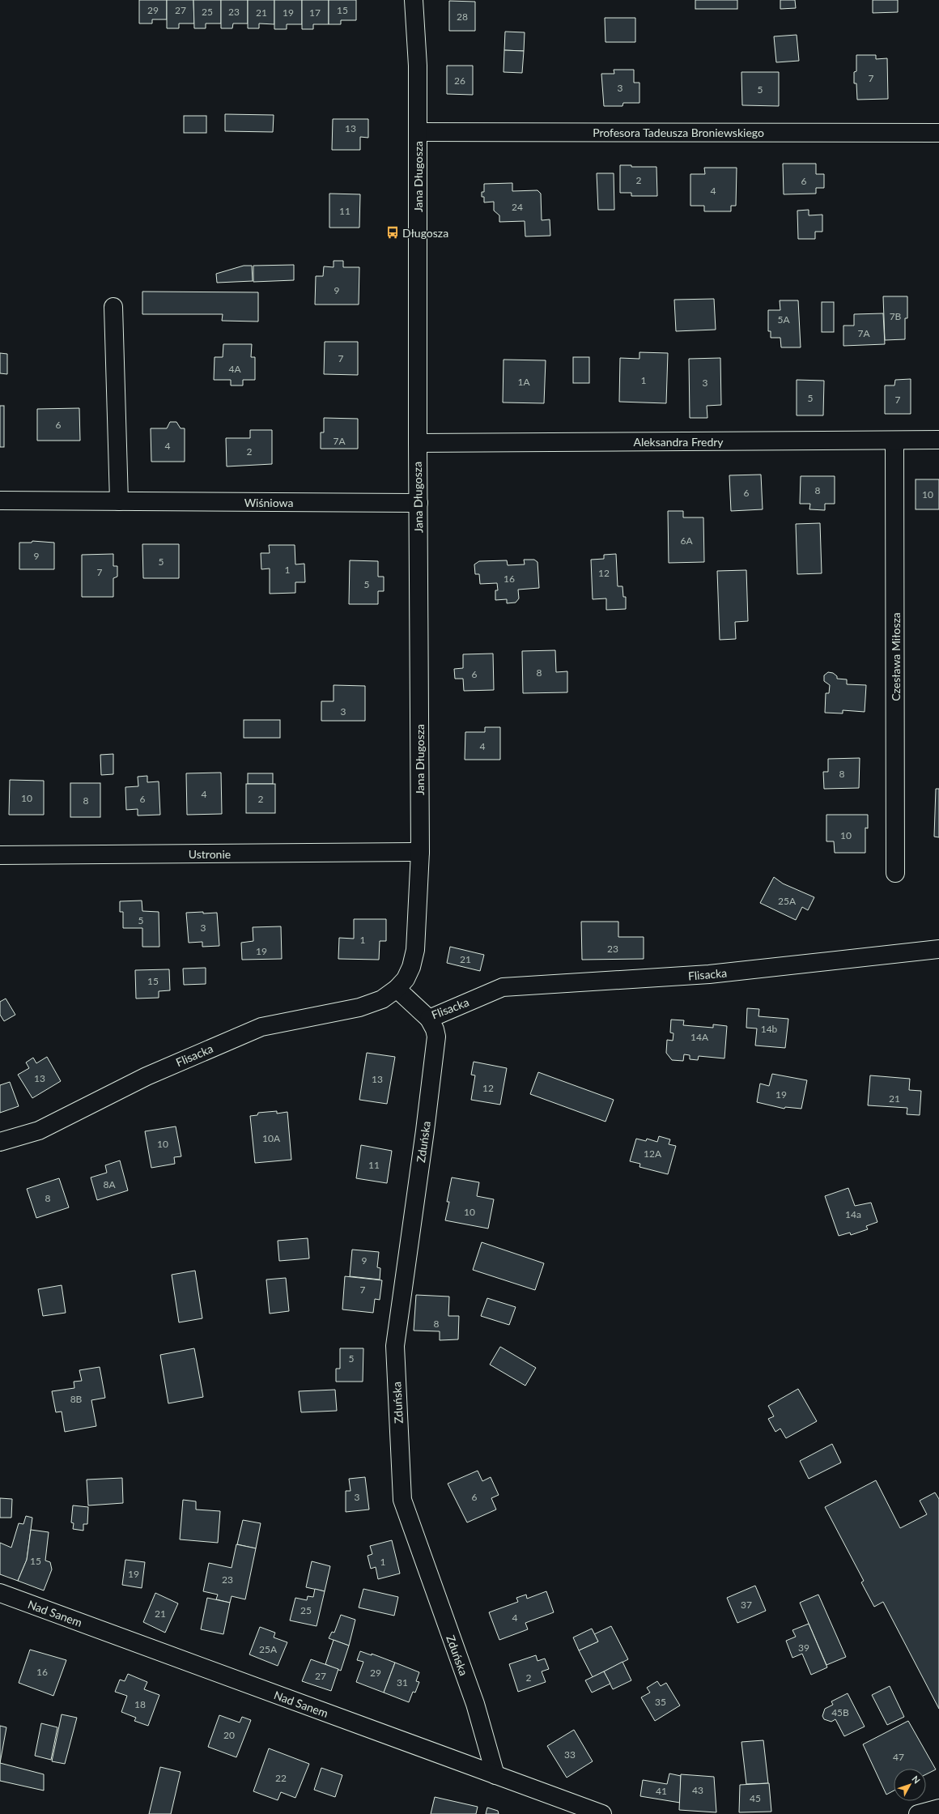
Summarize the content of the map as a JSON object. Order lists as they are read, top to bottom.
{
  "streets": {
    "street": [
      "Profesora Tadeusza Broniewskiego",
      "Jana Długosza",
      "Aleksandra Fredry",
      "Wiśniowa",
      "Czesława Miłosza",
      "Ustronie",
      "Flisacka",
      "Zduńska",
      "Nad Sanem"
    ]
  },
  "crossings": [
    ["Profesora Tadeusza Broniewskiego", "Jana Długosza"],
    ["Jana Długosza", "Aleksandra Fredry"],
    ["Jana Długosza", "Wiśniowa"],
    ["Jana Długosza", "Ustronie"],
    ["Jana Długosza", "Flisacka"],
    ["Aleksandra Fredry", "Czesława Miłosza"],
    ["Flisacka", "Zduńska"],
    ["Zduńska", "Nad Sanem"]
  ],
  "places": {
    "bus stop": ["Długosza"]
  },
  "house_numbers": [
    "29",
    "27",
    "15",
    "25",
    "23",
    "21",
    "19",
    "17",
    "28",
    "7",
    "26",
    "3",
    "5",
    "13",
    "2",
    "6",
    "4",
    "24",
    "11",
    "9",
    "7B",
    "5A",
    "7A",
    "7",
    "4A",
    "1",
    "1A",
    "3",
    "5",
    "7",
    "6",
    "7A",
    "4",
    "2",
    "8",
    "6",
    "10",
    "6A",
    "9",
    "5",
    "1",
    "7",
    "12",
    "16",
    "5",
    "8",
    "6",
    "3",
    "4",
    "8",
    "4",
    "10",
    "6",
    "2",
    "8",
    "10",
    "25A",
    "5",
    "3",
    "1",
    "23",
    "19",
    "21",
    "15",
    "14b",
    "14A",
    "13",
    "13",
    "12",
    "19",
    "21",
    "10A",
    "10",
    "12A",
    "11",
    "8A",
    "8",
    "10",
    "14a",
    "9",
    "7",
    "8",
    "5",
    "8B",
    "3",
    "6",
    "15",
    "1",
    "19",
    "23",
    "37",
    "25",
    "21",
    "4",
    "39",
    "25A",
    "16",
    "29",
    "27",
    "2",
    "31",
    "35",
    "18",
    "45B",
    "20",
    "33",
    "47",
    "22",
    "43",
    "41",
    "45"
  ],
  "north": "top right"
}
